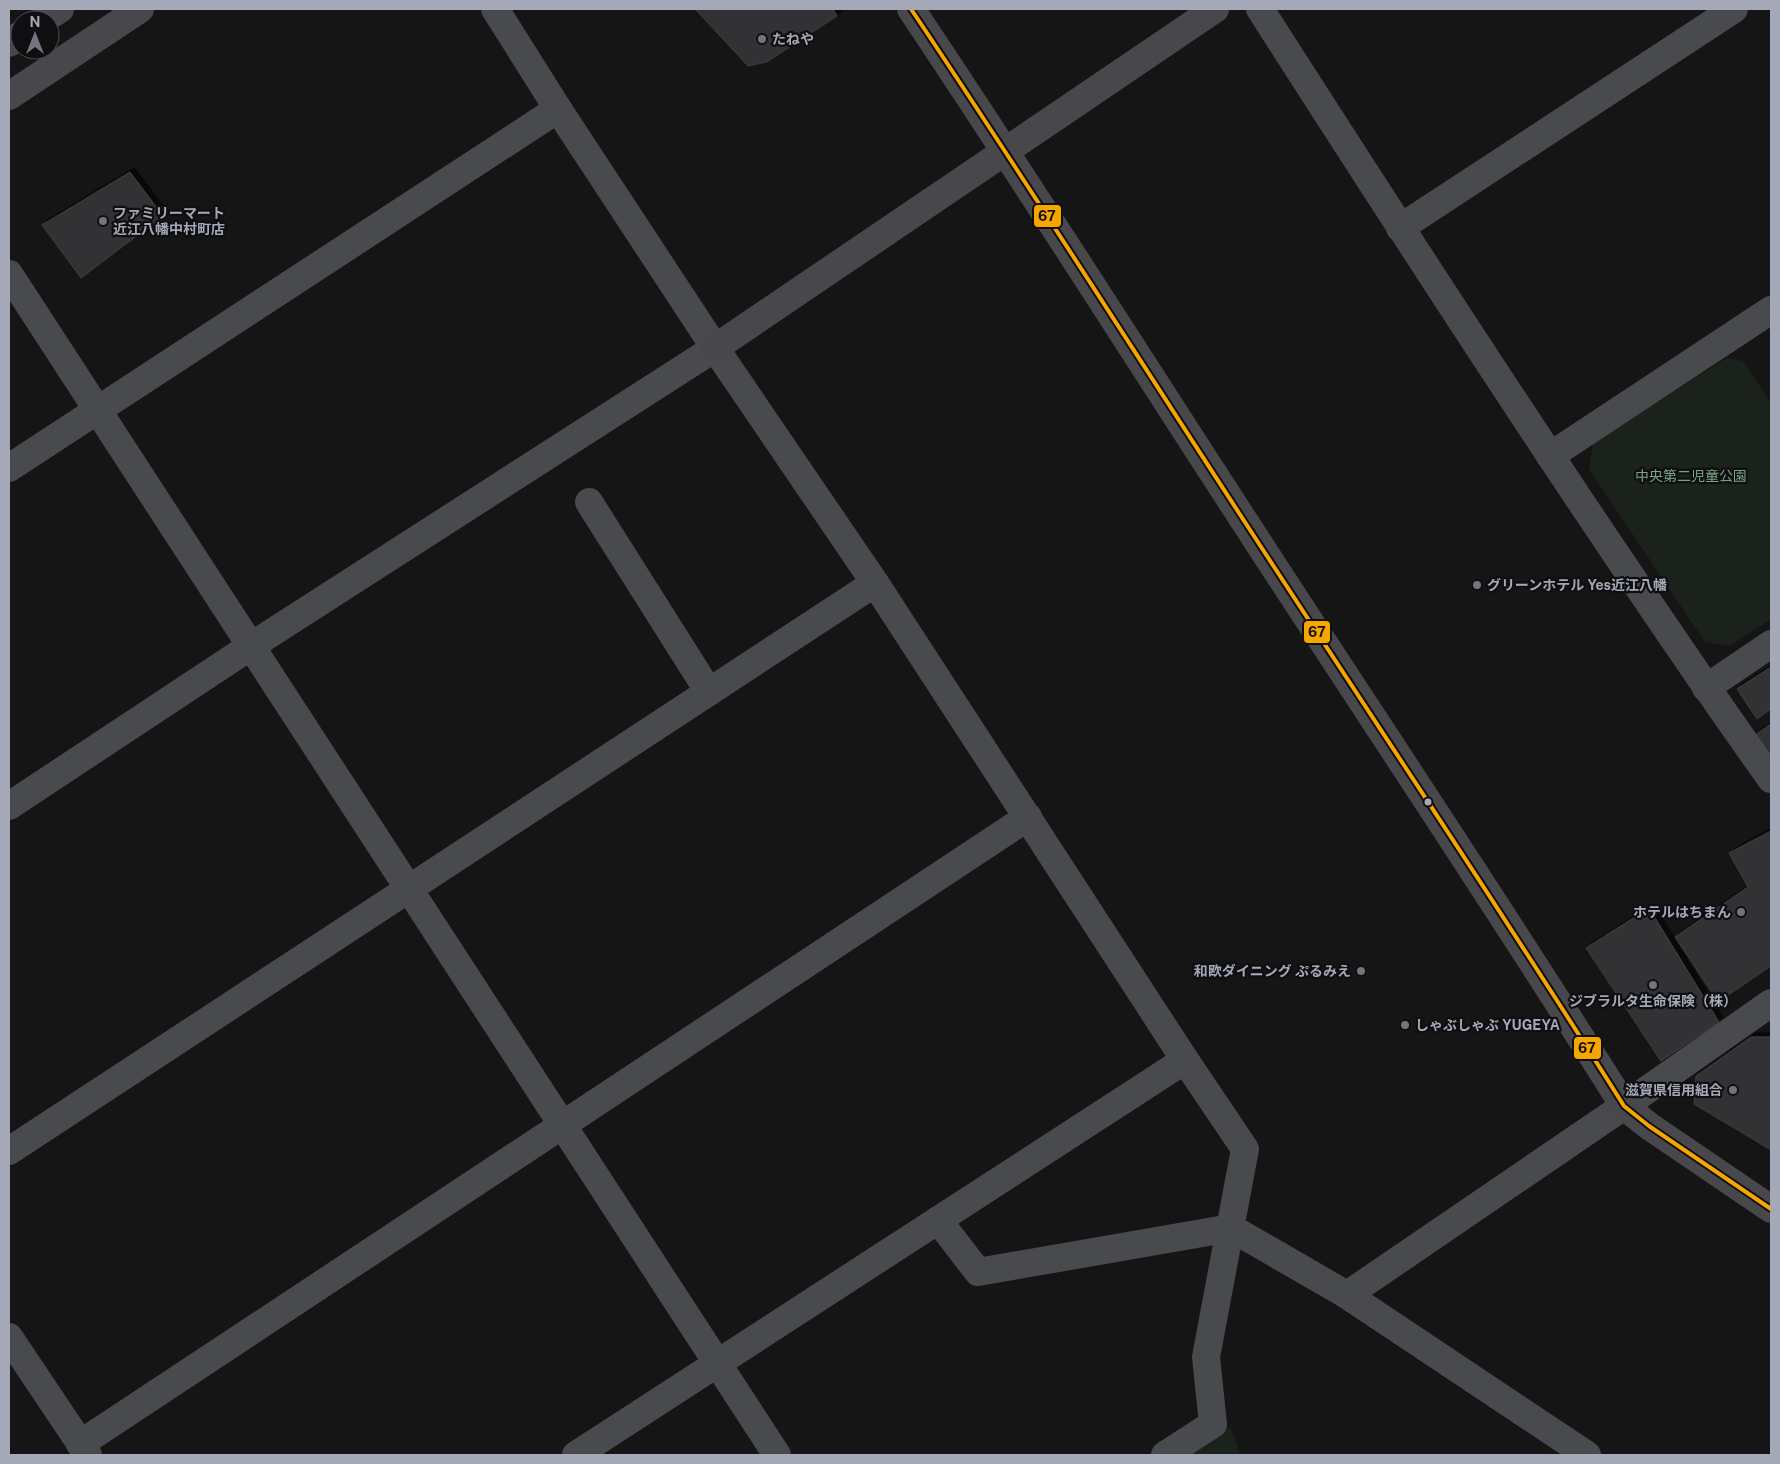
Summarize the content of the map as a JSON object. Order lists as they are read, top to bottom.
{
  "parks": ["中央第二児童公園"],
  "places": [
    "たねや",
    "ファミリーマート 近江八幡中村町店",
    "グリーンホテル Yes近江八幡",
    "ホテルはちまん",
    "和欧ダイニング ぷるみえ",
    "ジブラルタ生命保険（株）",
    "しゃぶしゃぶ YUGEYA",
    "滋賀県信用組合"
  ],
  "lines": ["transit line 67"],
  "north": "top"
}
